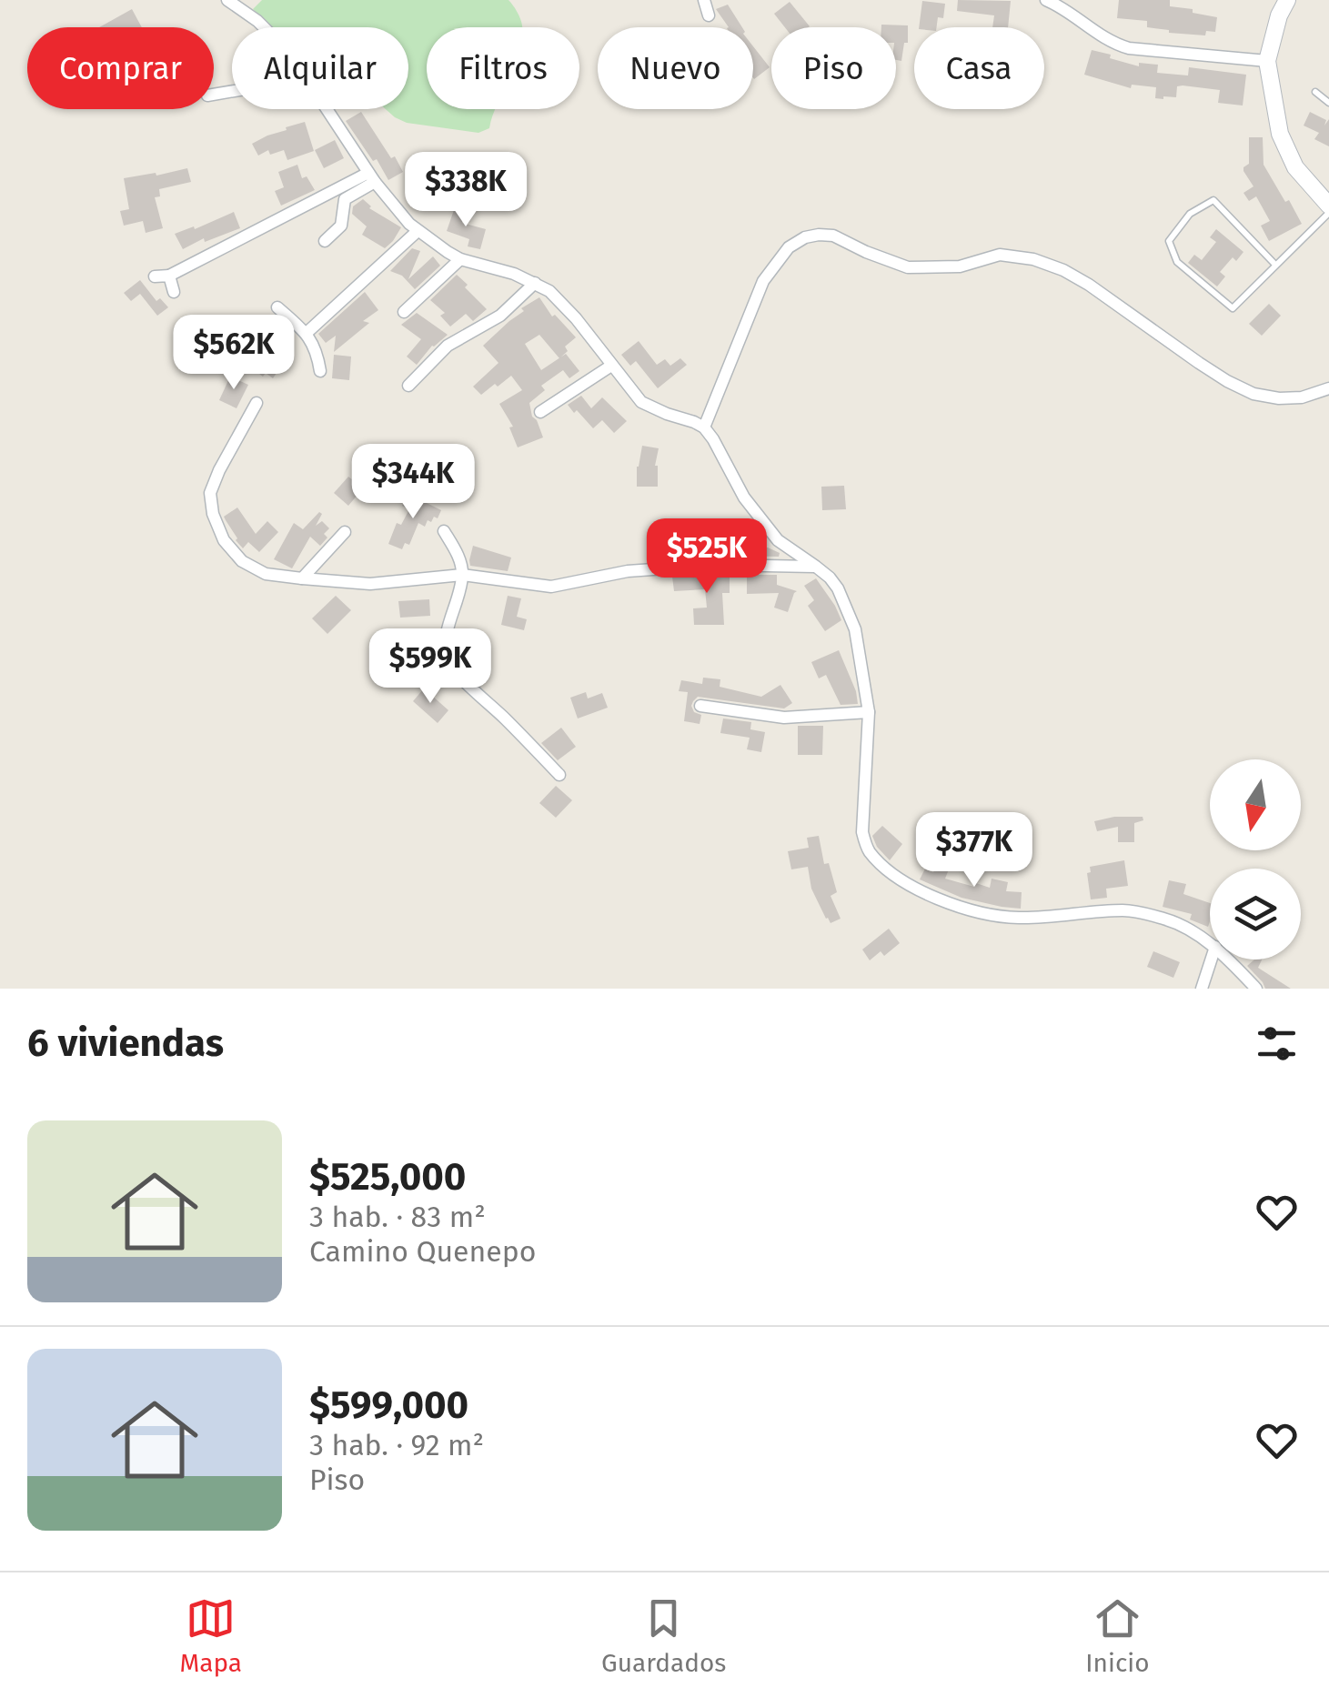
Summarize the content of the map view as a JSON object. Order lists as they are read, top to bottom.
{
  "north": "bottom",
  "page": {
    "chip": [
      "Comprar",
      "Alquilar",
      "Filtros",
      "Nuevo",
      "Piso",
      "Casa"
    ],
    "price": [
      "$338K",
      "$562K",
      "$344K",
      "$525K",
      "$599K",
      "$377K"
    ],
    "heading": "6 viviendas",
    "list": [
      {
        "name": "$525,000",
        "note": "3 hab. · 83 m² · Camino Quenepo"
      },
      {
        "name": "$599,000",
        "note": "3 hab. · 92 m² · Piso"
      }
    ],
    "tabs": ["Mapa", "Guardados", "Inicio"]
  }
}
